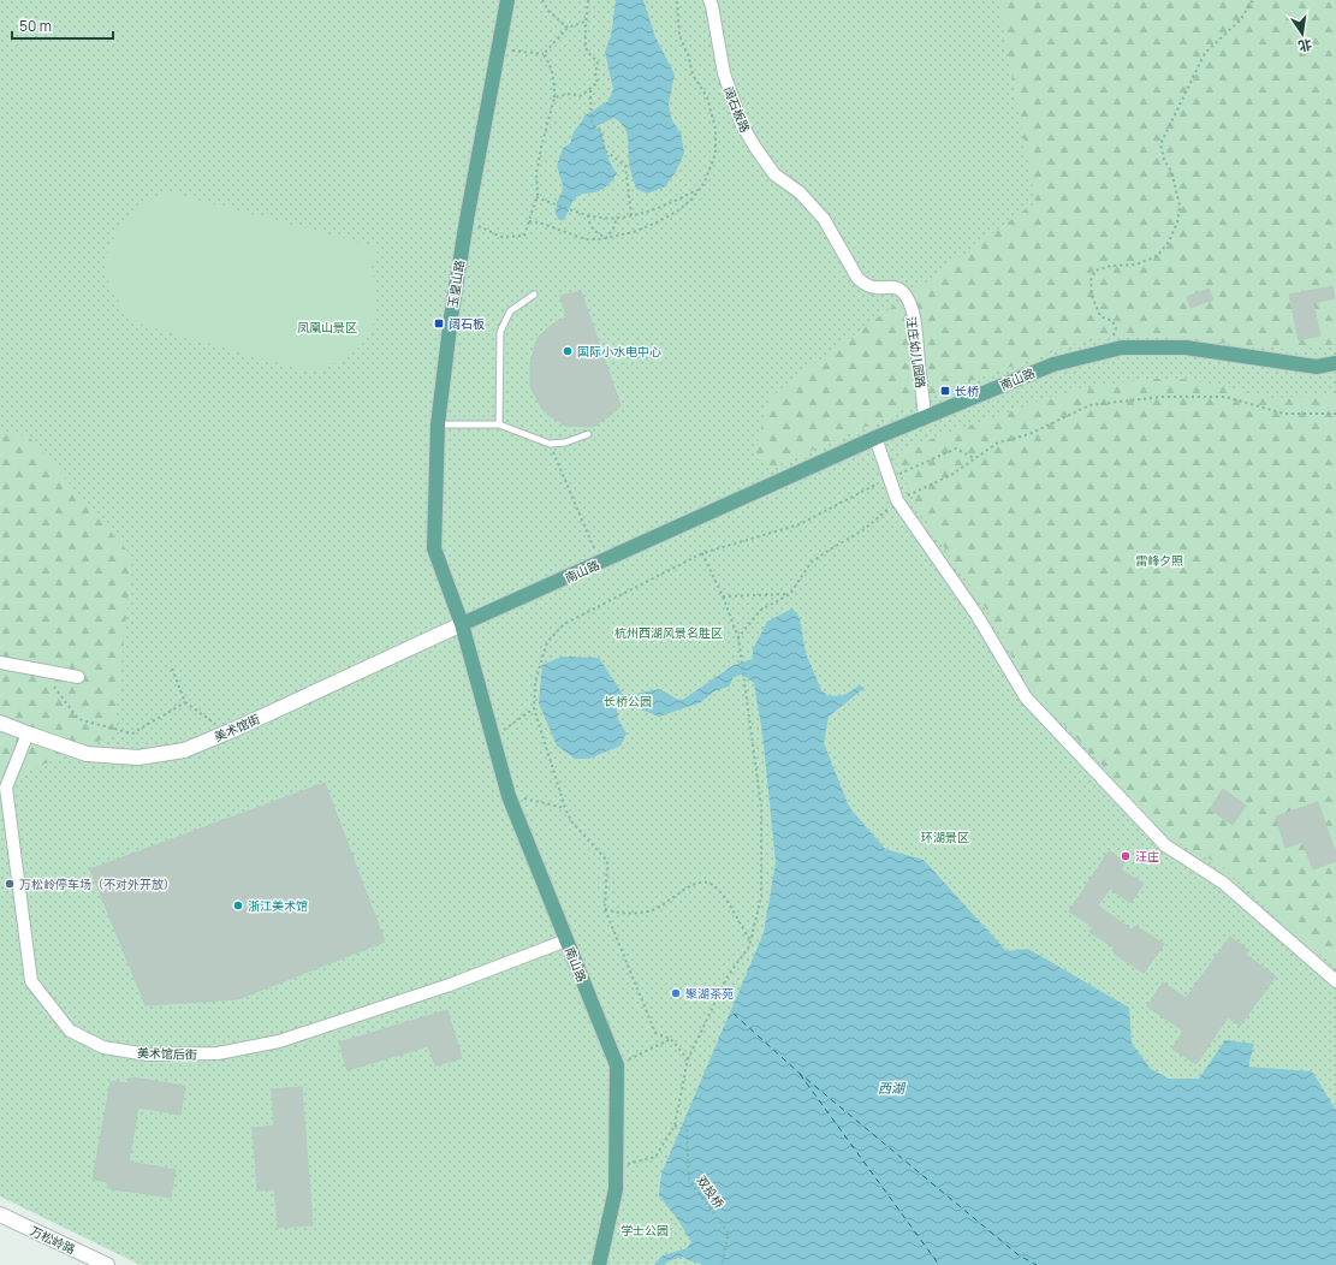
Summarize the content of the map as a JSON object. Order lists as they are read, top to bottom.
{
  "streets": {
    "main road": ["玉皇山路", "南山路"],
    "street": [
      "阔石板路",
      "汪庄幼儿园路",
      "美术馆街",
      "美术馆后街",
      "万松岭路"
    ],
    "path": ["双投桥"]
  },
  "crossings": [
    ["阔石板路", "汪庄幼儿园路"],
    ["玉皇山路", "南山路"],
    ["玉皇山路", "美术馆街"],
    ["汪庄幼儿园路", "南山路"],
    ["南山路", "美术馆街"],
    ["南山路", "美术馆后街"],
    ["美术馆街", "美术馆后街"]
  ],
  "water": ["西湖"],
  "parks": [
    "凤凰山景区",
    "雷峰夕照",
    "杭州西湖风景名胜区",
    "长桥公园",
    "环湖景区",
    "学士公园"
  ],
  "places": {
    "transit": ["阔石板", "长桥"],
    "other": [
      "国际小水电中心",
      "汪庄",
      "万松岭停车场（不对外开放）",
      "浙江美术馆",
      "聚湖茶苑"
    ]
  },
  "scale_bar": "50 m",
  "north": "bottom"
}
